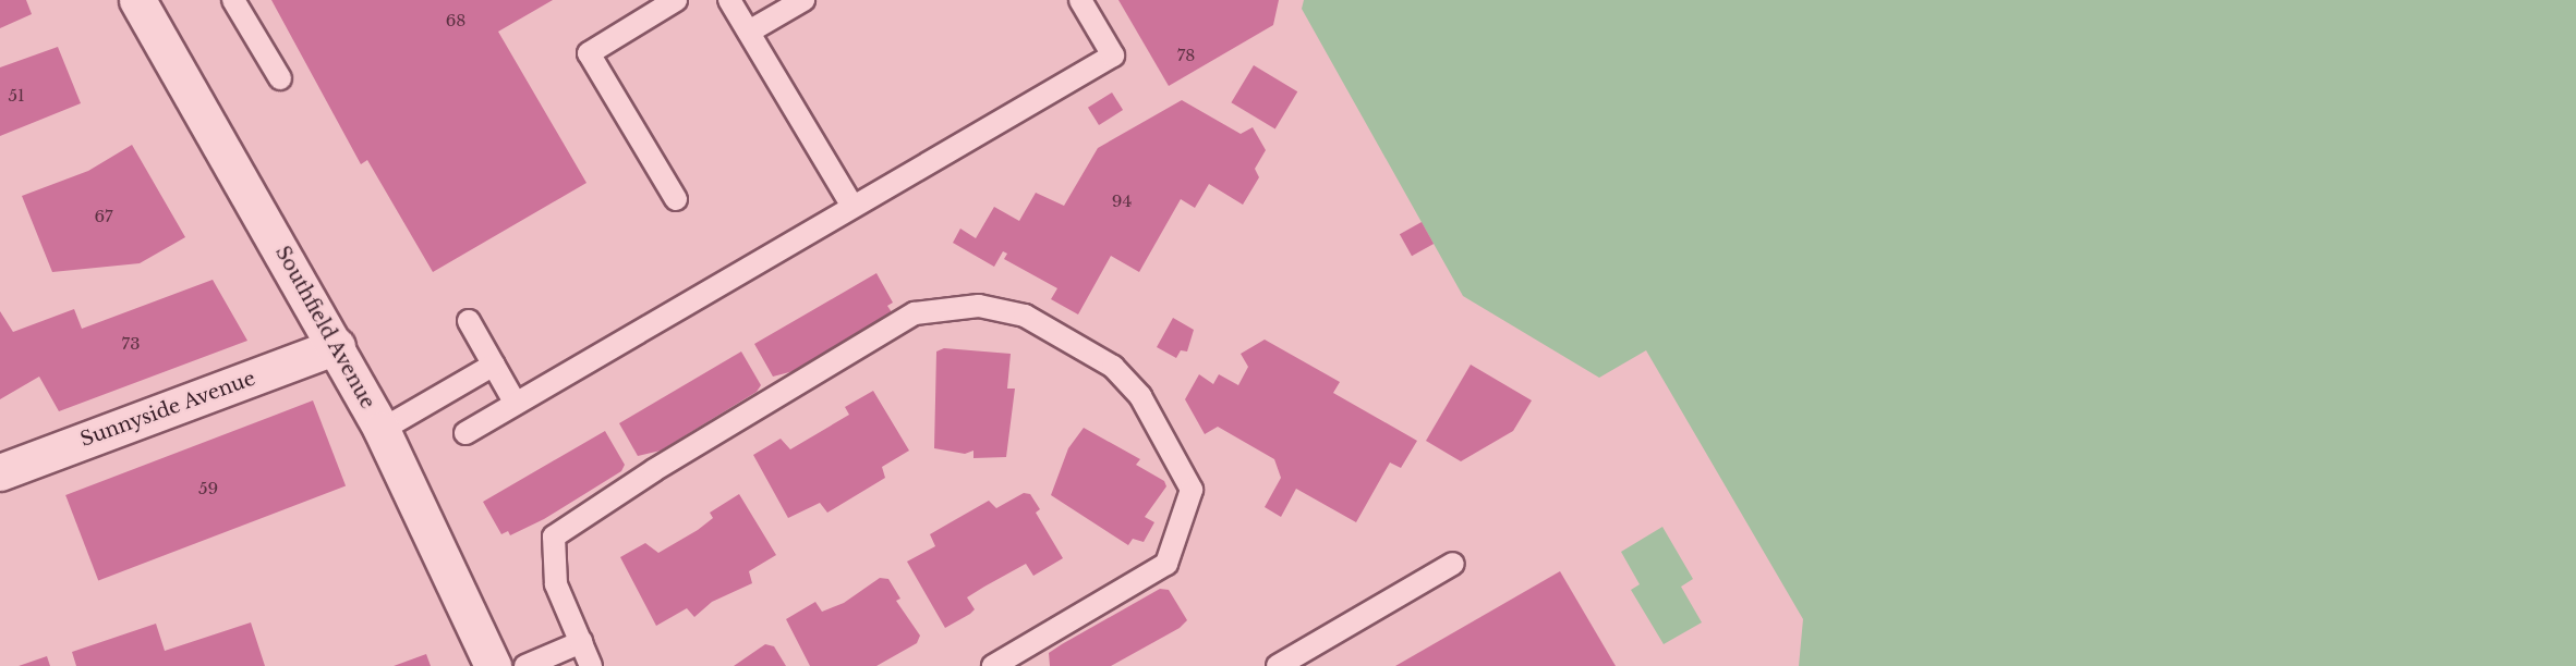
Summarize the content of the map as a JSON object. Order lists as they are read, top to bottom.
{
  "streets": {
    "street": ["Southfield Avenue", "Sunnyside Avenue"]
  },
  "crossings": [
    ["Southfield Avenue", "Sunnyside Avenue"]
  ],
  "house_numbers": [
    "68",
    "78",
    "51",
    "94",
    "67",
    "73",
    "59"
  ]
}
